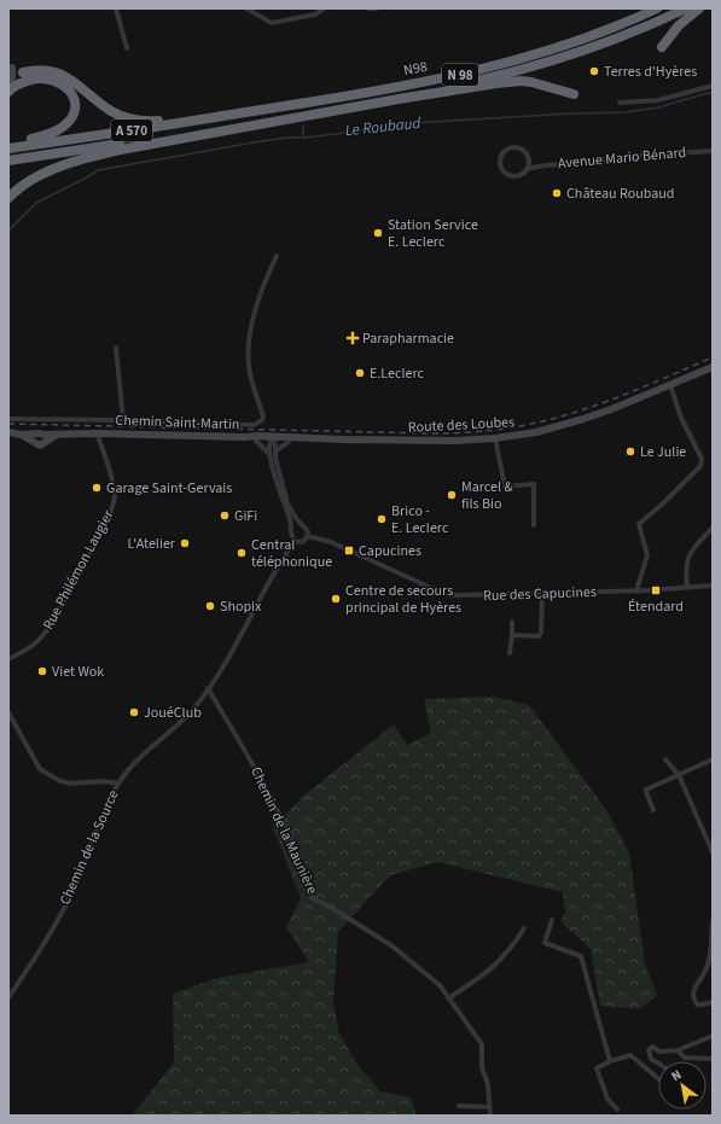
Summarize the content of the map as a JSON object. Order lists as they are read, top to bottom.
{
  "streets": {
    "highway": ["N98", "N 98", "A 570"],
    "main road": ["Route des Loubes"],
    "street": [
      "Avenue Mario Bénard",
      "Chemin Saint-Martin",
      "Rue Philémon Laugier",
      "Rue des Capucines",
      "Chemin de la Maunière",
      "Chemin de la Source"
    ]
  },
  "crossings": [
    ["N98", "A 570"],
    ["Route des Loubes", "Rue Philémon Laugier"],
    ["Rue des Capucines", "Chemin de la Source"],
    ["Chemin de la Maunière", "Chemin de la Source"]
  ],
  "water": ["Le Roubaud"],
  "places": {
    "other": [
      "Terres d'Hyères",
      "Château Roubaud",
      "Station Service E. Leclerc",
      "E.Leclerc",
      "Le Julie",
      "Garage Saint-Gervais",
      "Marcel & fils Bio",
      "GiFi",
      "Brico - E. Leclerc",
      "L'Atelier",
      "Central téléphonique",
      "Centre de secours principal de Hyères",
      "Shopix",
      "Viet Wok",
      "JouéClub"
    ],
    "health": ["Parapharmacie"],
    "transit": ["Capucines", "Étendard"]
  },
  "north": "top left"
}
